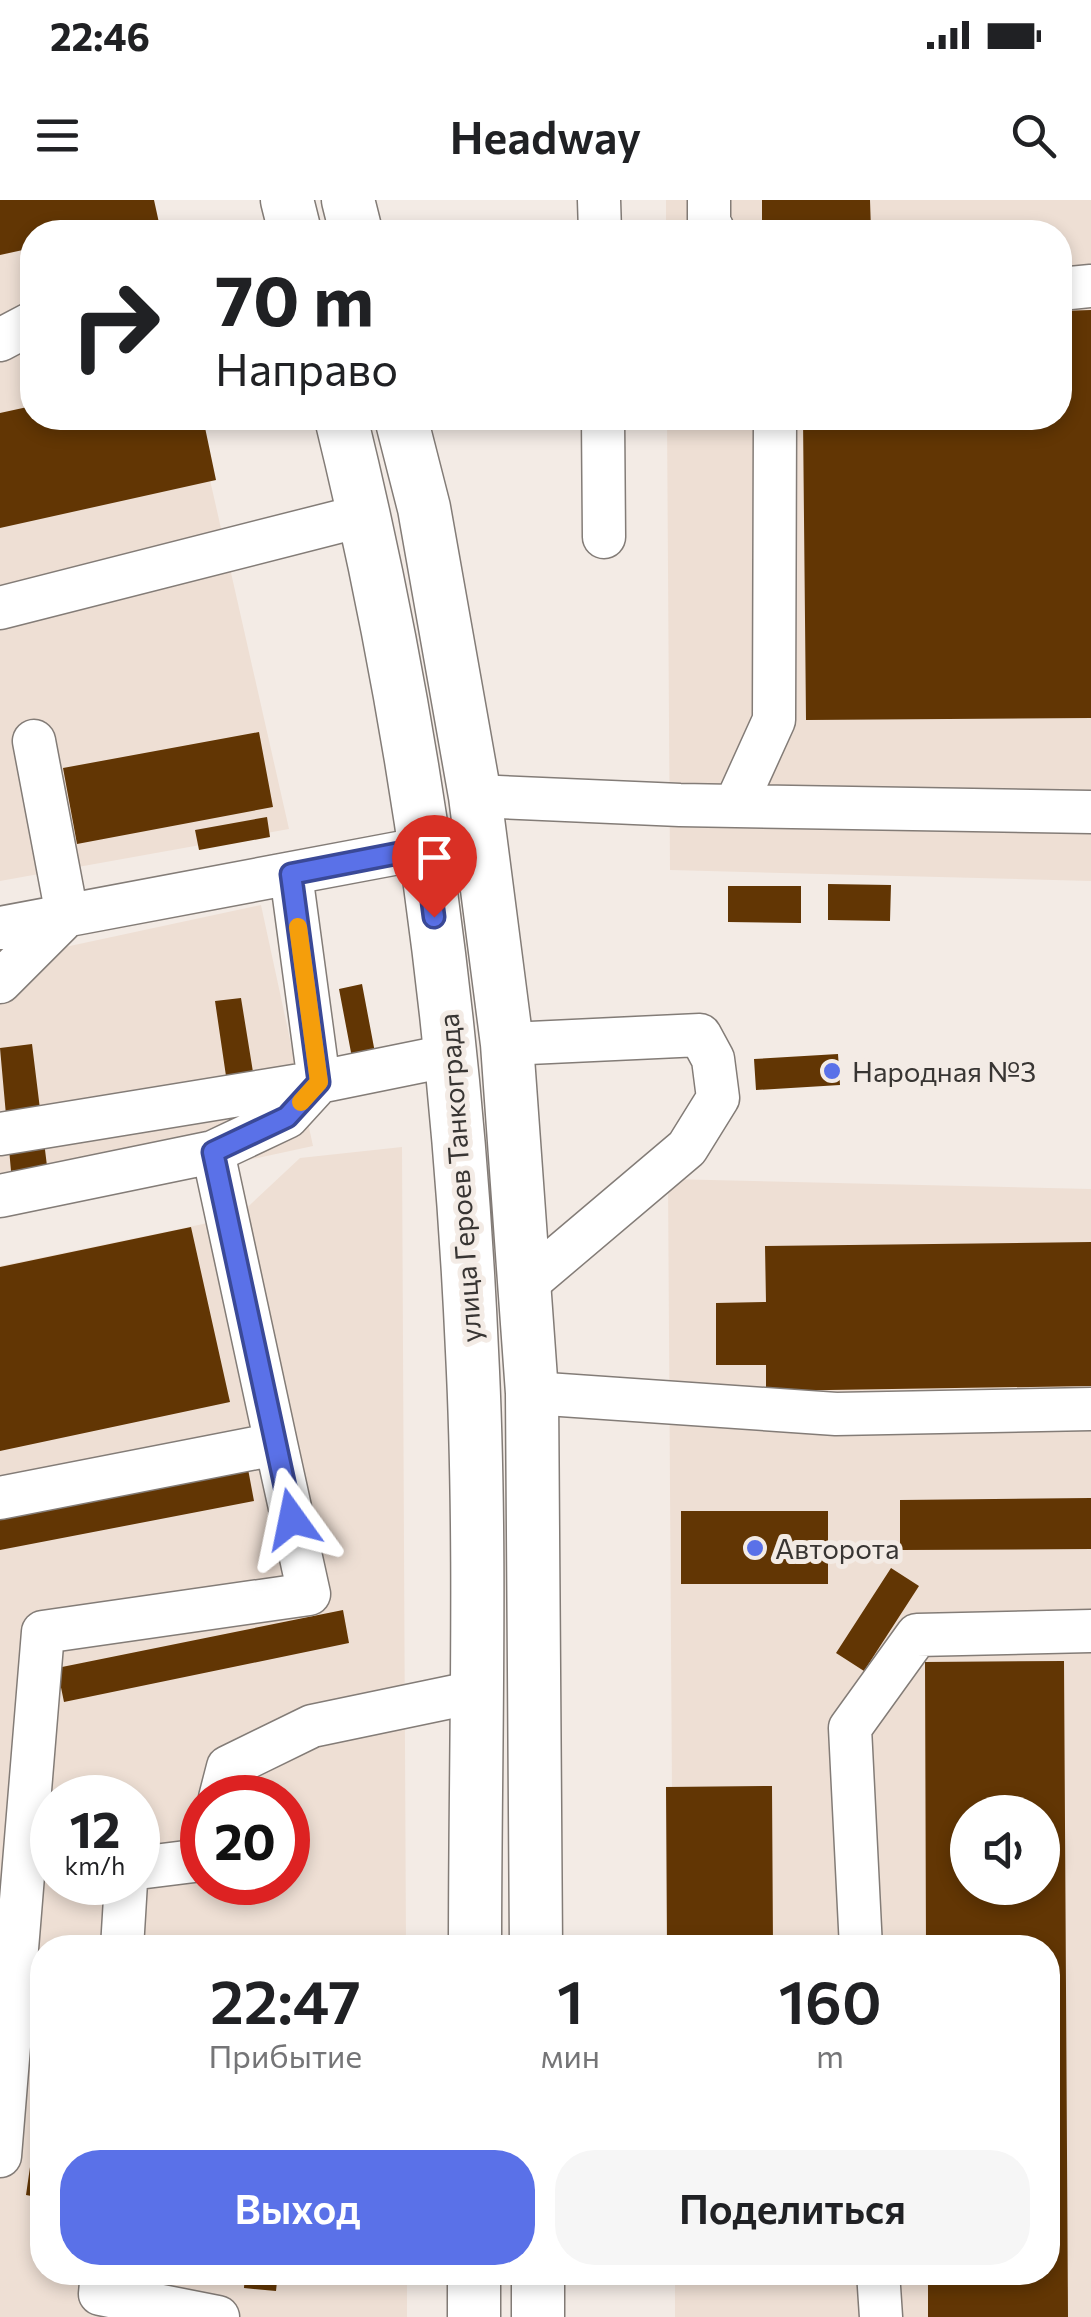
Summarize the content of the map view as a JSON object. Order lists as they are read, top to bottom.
{
  "streets": {
    "main road": ["улица Героев Танкограда"]
  },
  "places": ["Народная №3", "Авторота"],
  "page": {
    "status": "22:46",
    "header": "Headway",
    "turn": ["70 m", "Направо"],
    "speed": "12 km/h",
    "limit": "20",
    "eta": [
      "22:47",
      "Прибытие",
      "1",
      "мин",
      "160",
      "m"
    ],
    "buttons": ["Выход", "Поделиться"]
  }
}
